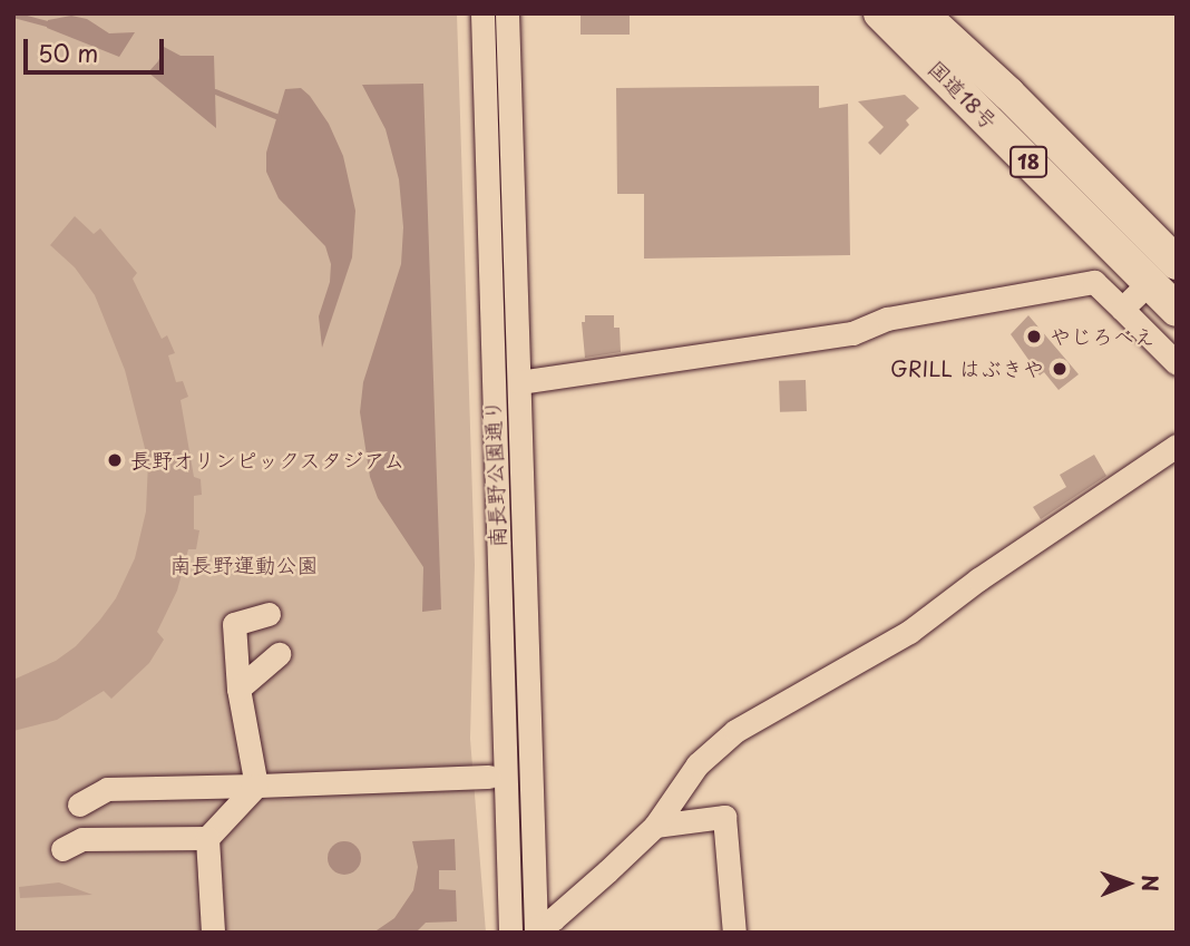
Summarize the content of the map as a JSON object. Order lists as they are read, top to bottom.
{
  "streets": {
    "highway": ["国道18号", "18"],
    "street": ["南長野公園通り"]
  },
  "parks": ["南長野運動公園"],
  "places": ["やじろべえ", "GRILL はぶきや", "長野オリンピックスタジアム"],
  "scale_bar": "50 m",
  "north": "right"
}
